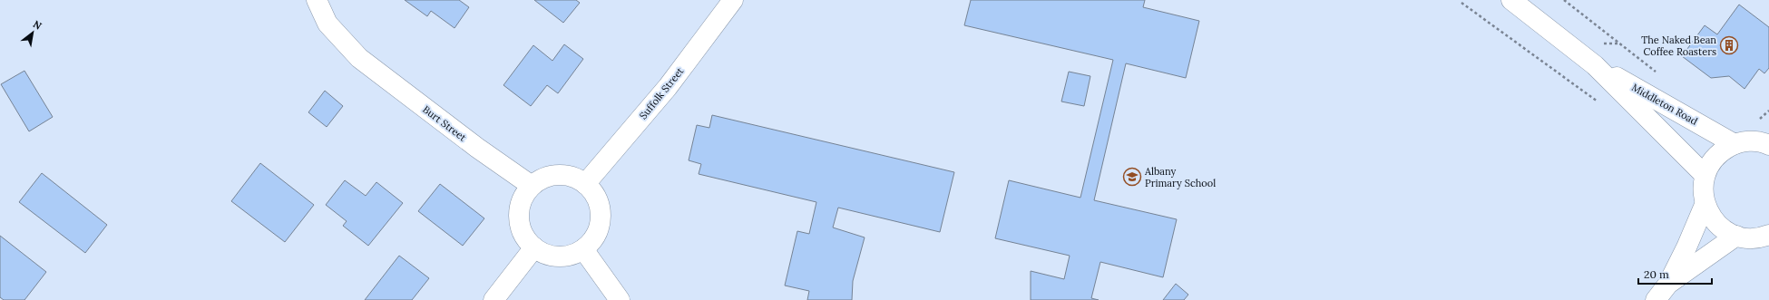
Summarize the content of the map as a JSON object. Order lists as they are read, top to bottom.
{
  "streets": {
    "street": ["Suffolk Street", "Middleton Road", "Burt Street"]
  },
  "crossings": [
    ["Suffolk Street", "Burt Street"]
  ],
  "places": {
    "building": ["The Naked Bean Coffee Roasters"],
    "school or university": ["Albany Primary School"]
  },
  "scale_bar": "20 m",
  "north": "top right"
}
